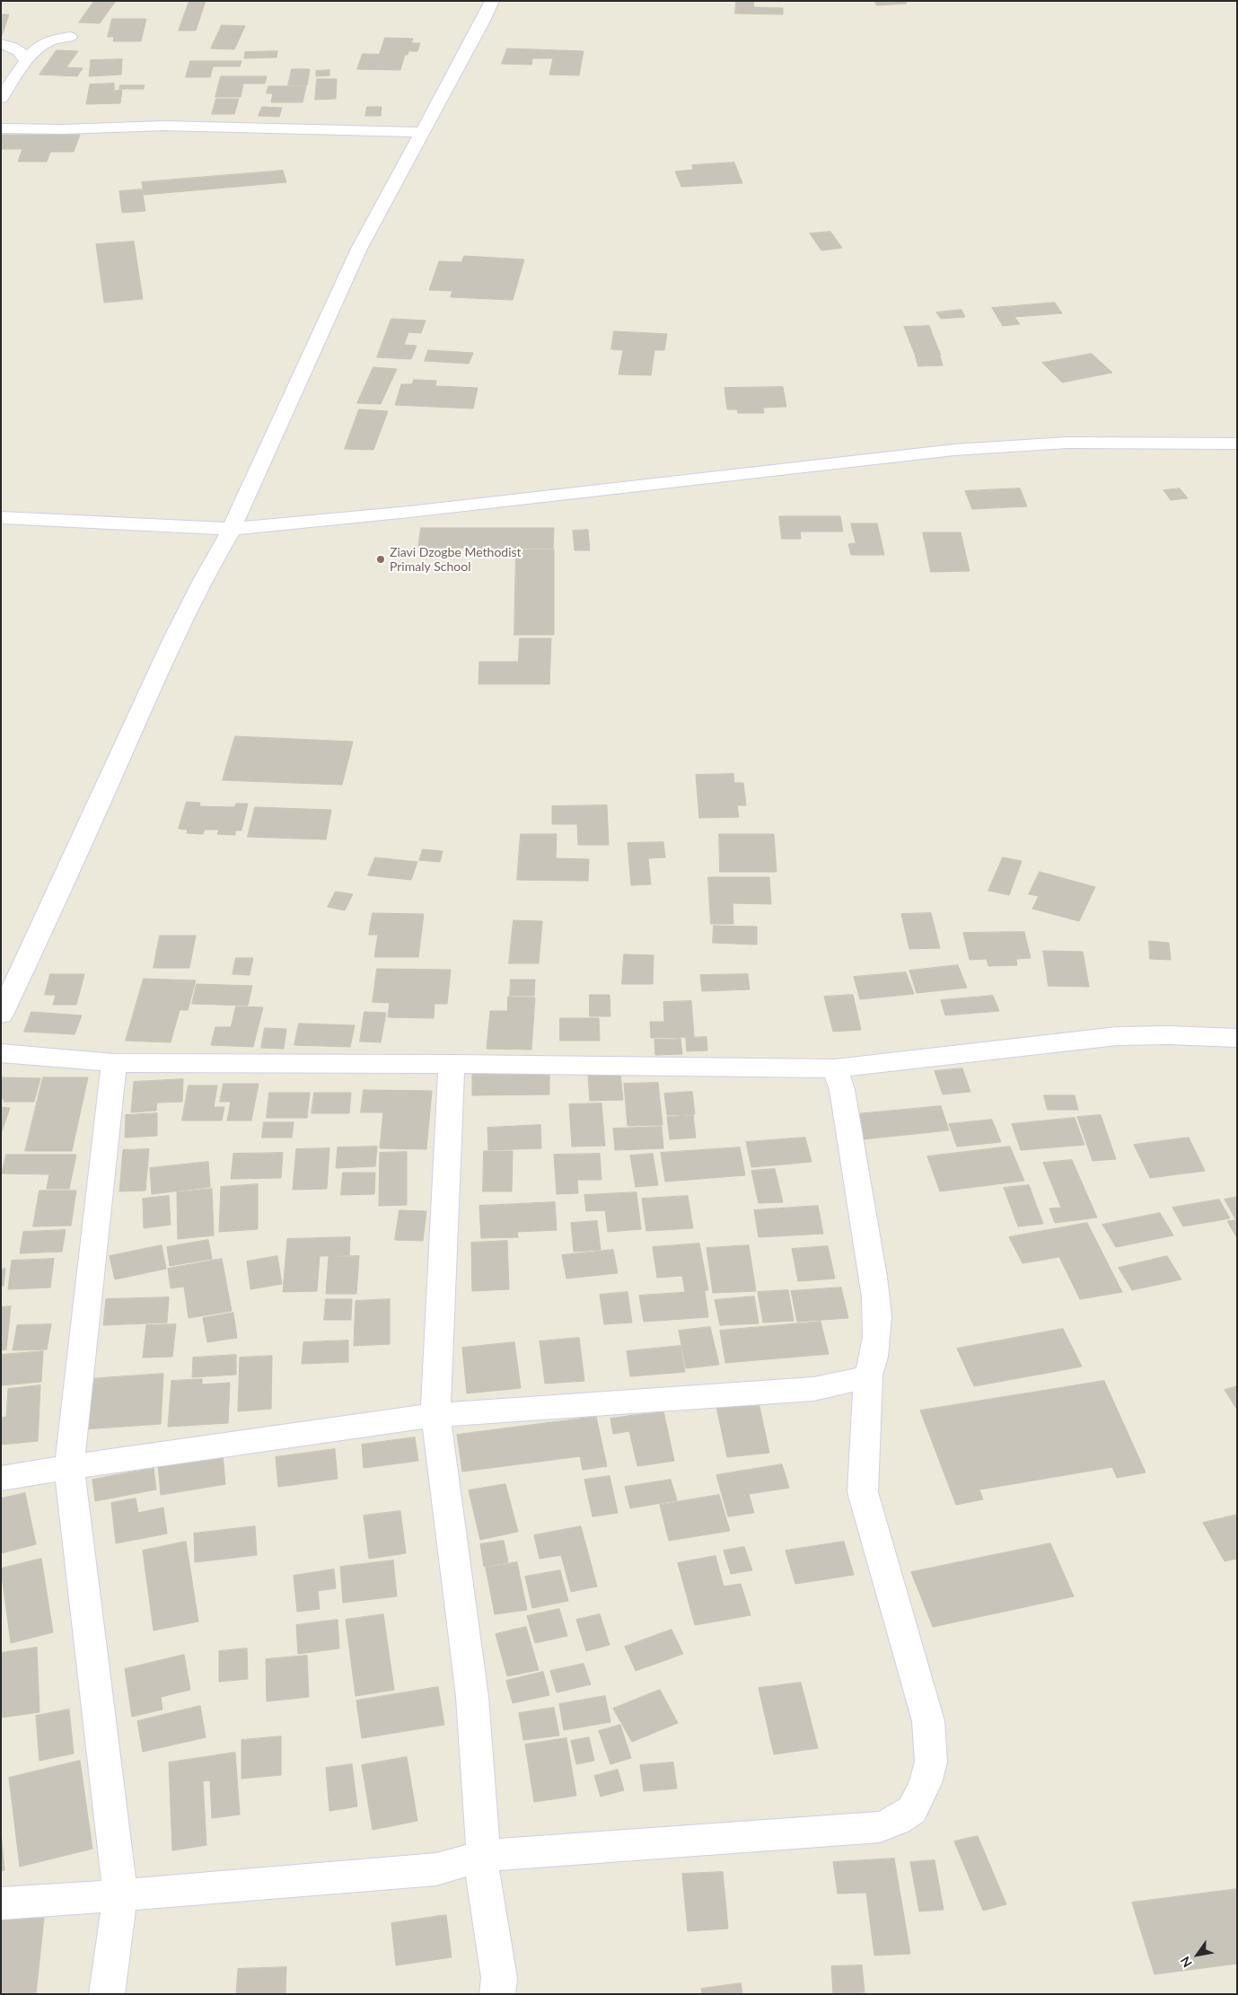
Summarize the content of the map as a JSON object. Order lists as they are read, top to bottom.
{
  "places": ["Ziavi Dzogbe Methodist Primaly School"],
  "north": "bottom left"
}
